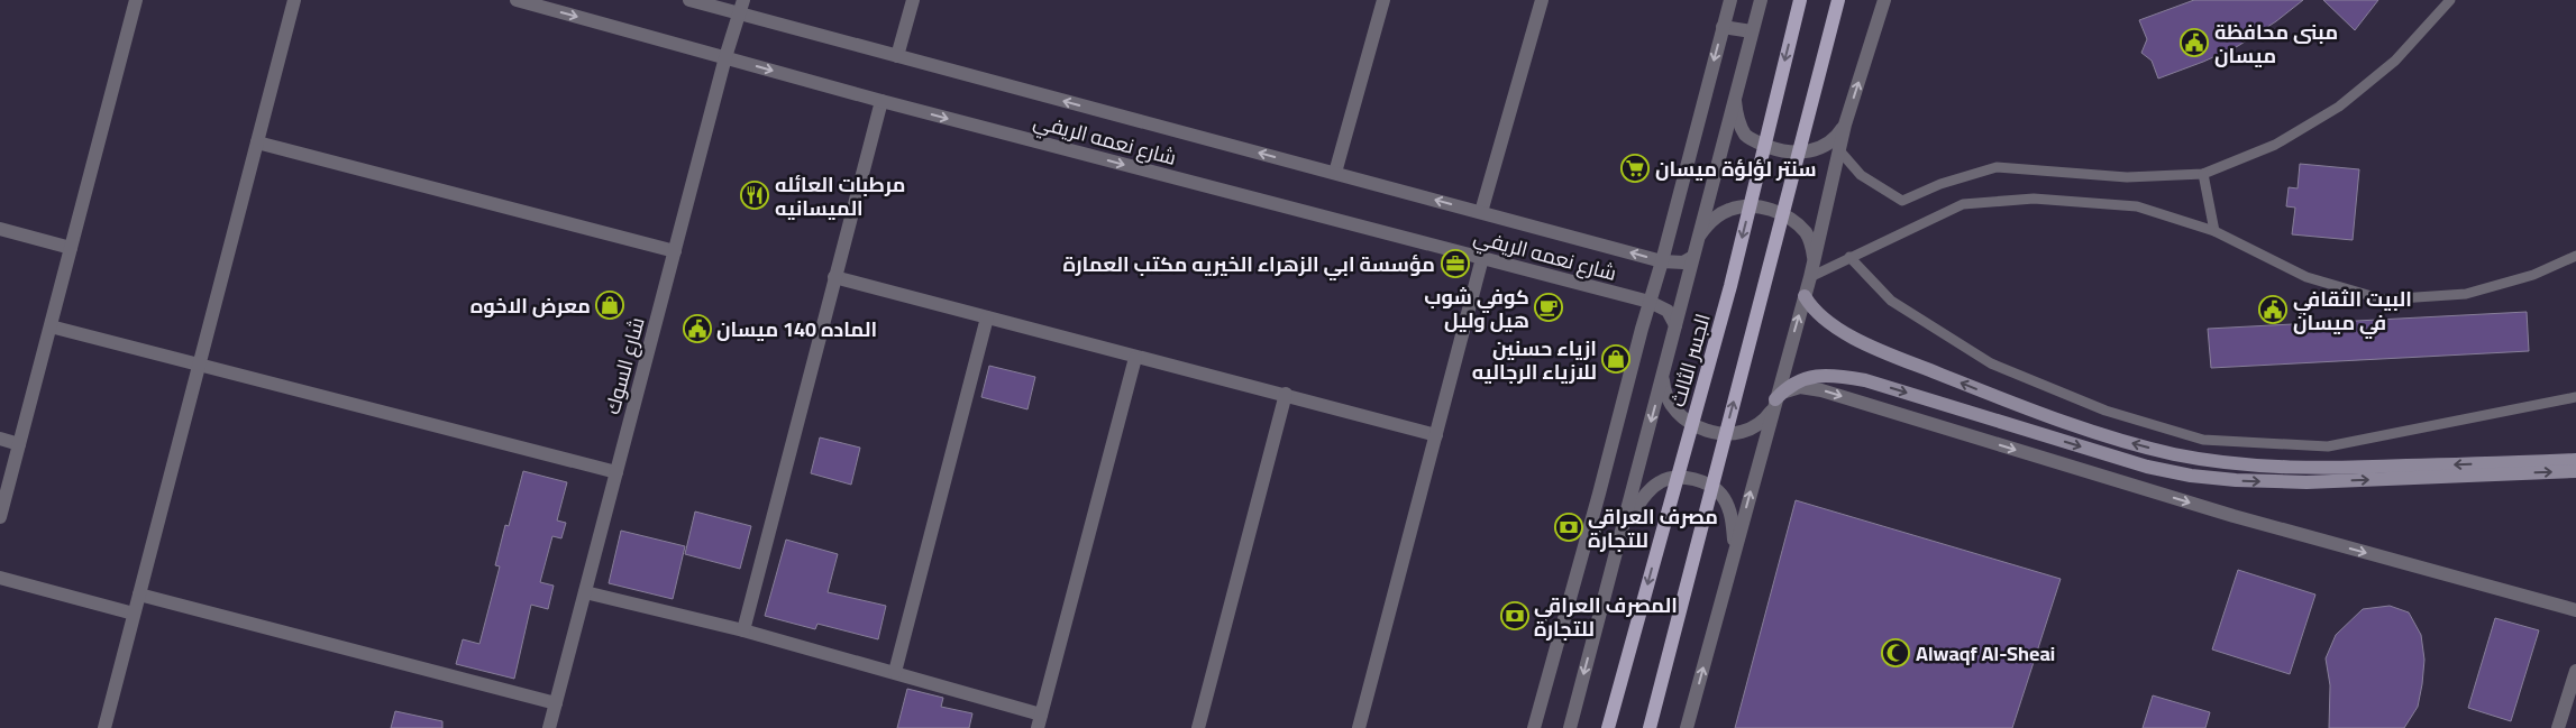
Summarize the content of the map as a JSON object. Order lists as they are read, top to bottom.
{
  "streets": {
    "main road": ["الجسر الثالث"],
    "street": ["شارع نعمه الريفي", "شارع السوك"]
  },
  "crossings": [
    ["شارع نعمه الريفي", "شارع السوك"]
  ],
  "places": {
    "public building": ["مبنى محافظة ميسان", "البيت الثقافي في ميسان", "الماده 140 ميسان"],
    "supermarket": ["سنتر لؤلؤة ميسان"],
    "restaurant": ["مرطبات العائله الميسانيه"],
    "office": ["مؤسسة ابي الزهراء الخيريه مكتب العمارة"],
    "shop": ["معرض الاخوه", "ازياء حسنين للازياء الرجاليه"],
    "cafe": ["كوفي شوب هيل وليل"],
    "bank": ["مصرف العراقي للتجارة", "المصرف العراقي للتجارة"],
    "mosque": ["Alwaqf Al-Sheai"]
  }
}
